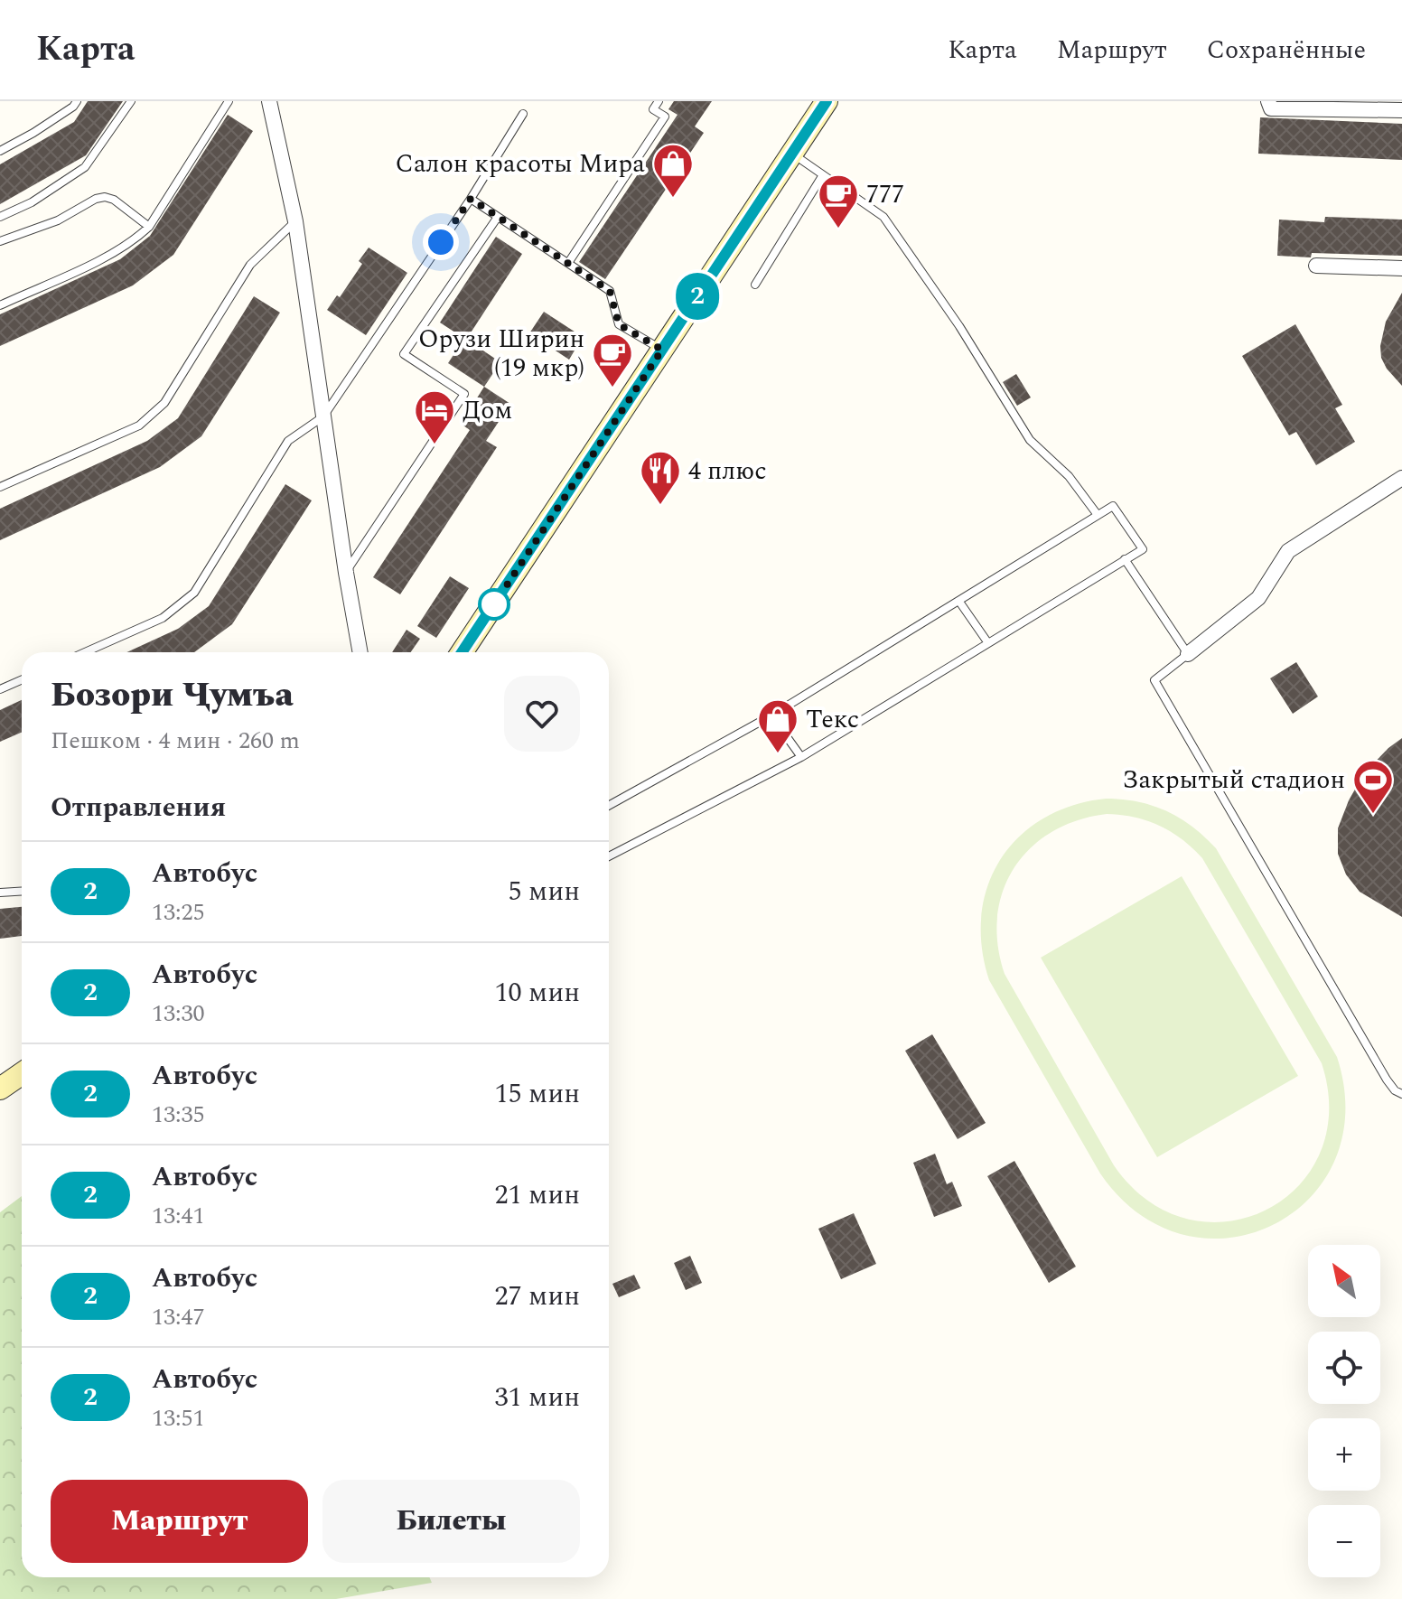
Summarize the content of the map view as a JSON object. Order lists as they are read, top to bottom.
{
  "places": {
    "shop": ["Салон красоты Мира", "Текс"],
    "cafe": ["777", "Орузи Ширин (19 мкр)"],
    "hotel": ["Дом"],
    "restaurant": ["4 плюс"],
    "sports": ["Закрытый стадион"]
  },
  "lines": ["bus line 2"],
  "north": "top left",
  "page": {
    "header": "Карта",
    "nav": ["Карта", "Маршрут", "Сохранённые"],
    "on_map": "2",
    "heading": [
      ["Бозори Ҷумъа", "Пешком · 4 мин · 260 m"],
      "Отправления"
    ],
    "list": [
      {
        "mark": "2",
        "name": "Автобус",
        "note": "13:25",
        "value": "5 мин"
      },
      {
        "mark": "2",
        "name": "Автобус",
        "note": "13:30",
        "value": "10 мин"
      },
      {
        "mark": "2",
        "name": "Автобус",
        "note": "13:35",
        "value": "15 мин"
      },
      {
        "mark": "2",
        "name": "Автобус",
        "note": "13:41",
        "value": "21 мин"
      },
      {
        "mark": "2",
        "name": "Автобус",
        "note": "13:47",
        "value": "27 мин"
      },
      {
        "mark": "2",
        "name": "Автобус",
        "note": "13:51",
        "value": "31 мин"
      }
    ],
    "map_buttons": ["+", "−"],
    "buttons": ["Маршрут", "Билеты"]
  }
}
